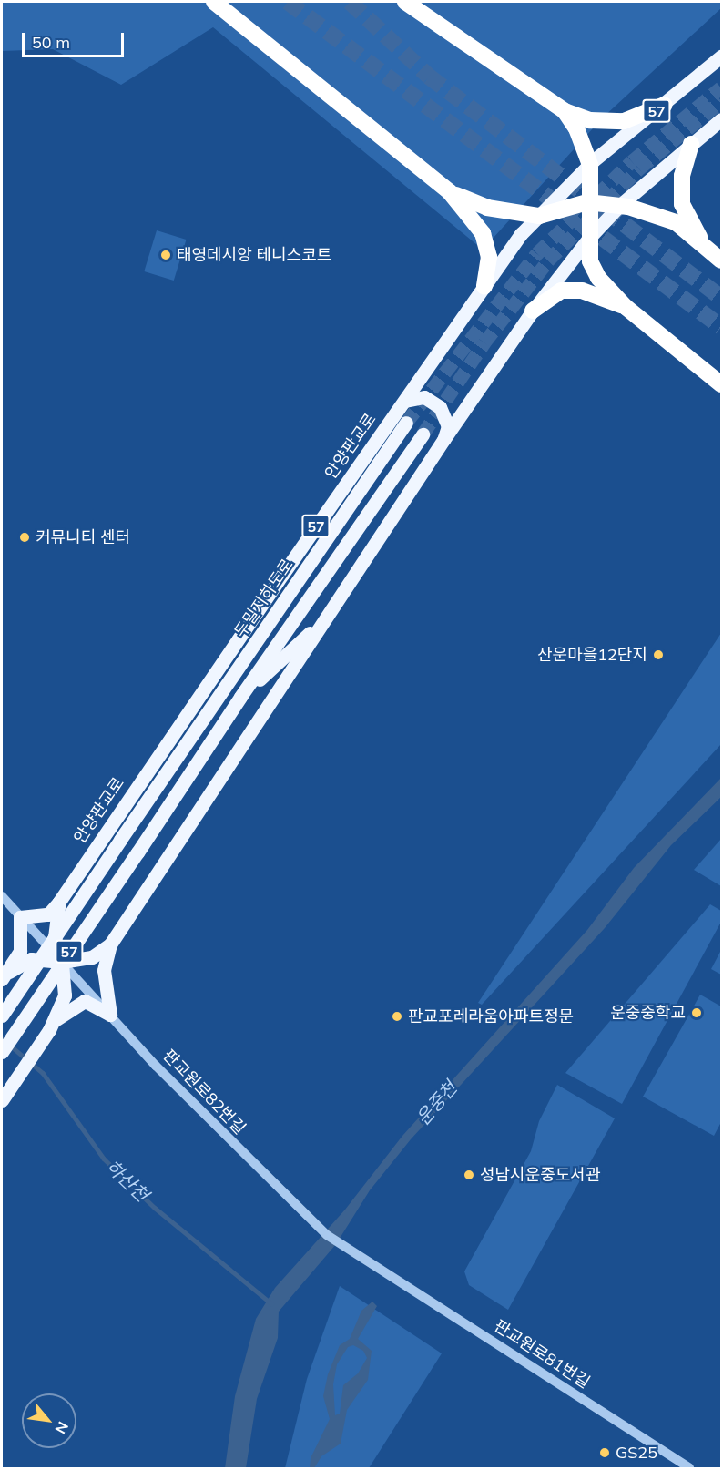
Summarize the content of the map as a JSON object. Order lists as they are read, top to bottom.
{
  "streets": {
    "main road": ["57", "안양판교로", "두밀지하도로"],
    "street": ["판교원로82번길", "판교원로81번길"]
  },
  "crossings": [
    ["안양판교로", "두밀지하도로"],
    ["판교원로82번길", "판교원로81번길"]
  ],
  "water": ["운중천", "하산천"],
  "places": [
    "태영데시앙 테니스코트",
    "커뮤니티 센터",
    "산운마을12단지",
    "운중중학교",
    "판교포레라움아파트정문",
    "성남시운중도서관",
    "GS25"
  ],
  "scale_bar": "50 m",
  "north": "bottom right"
}
